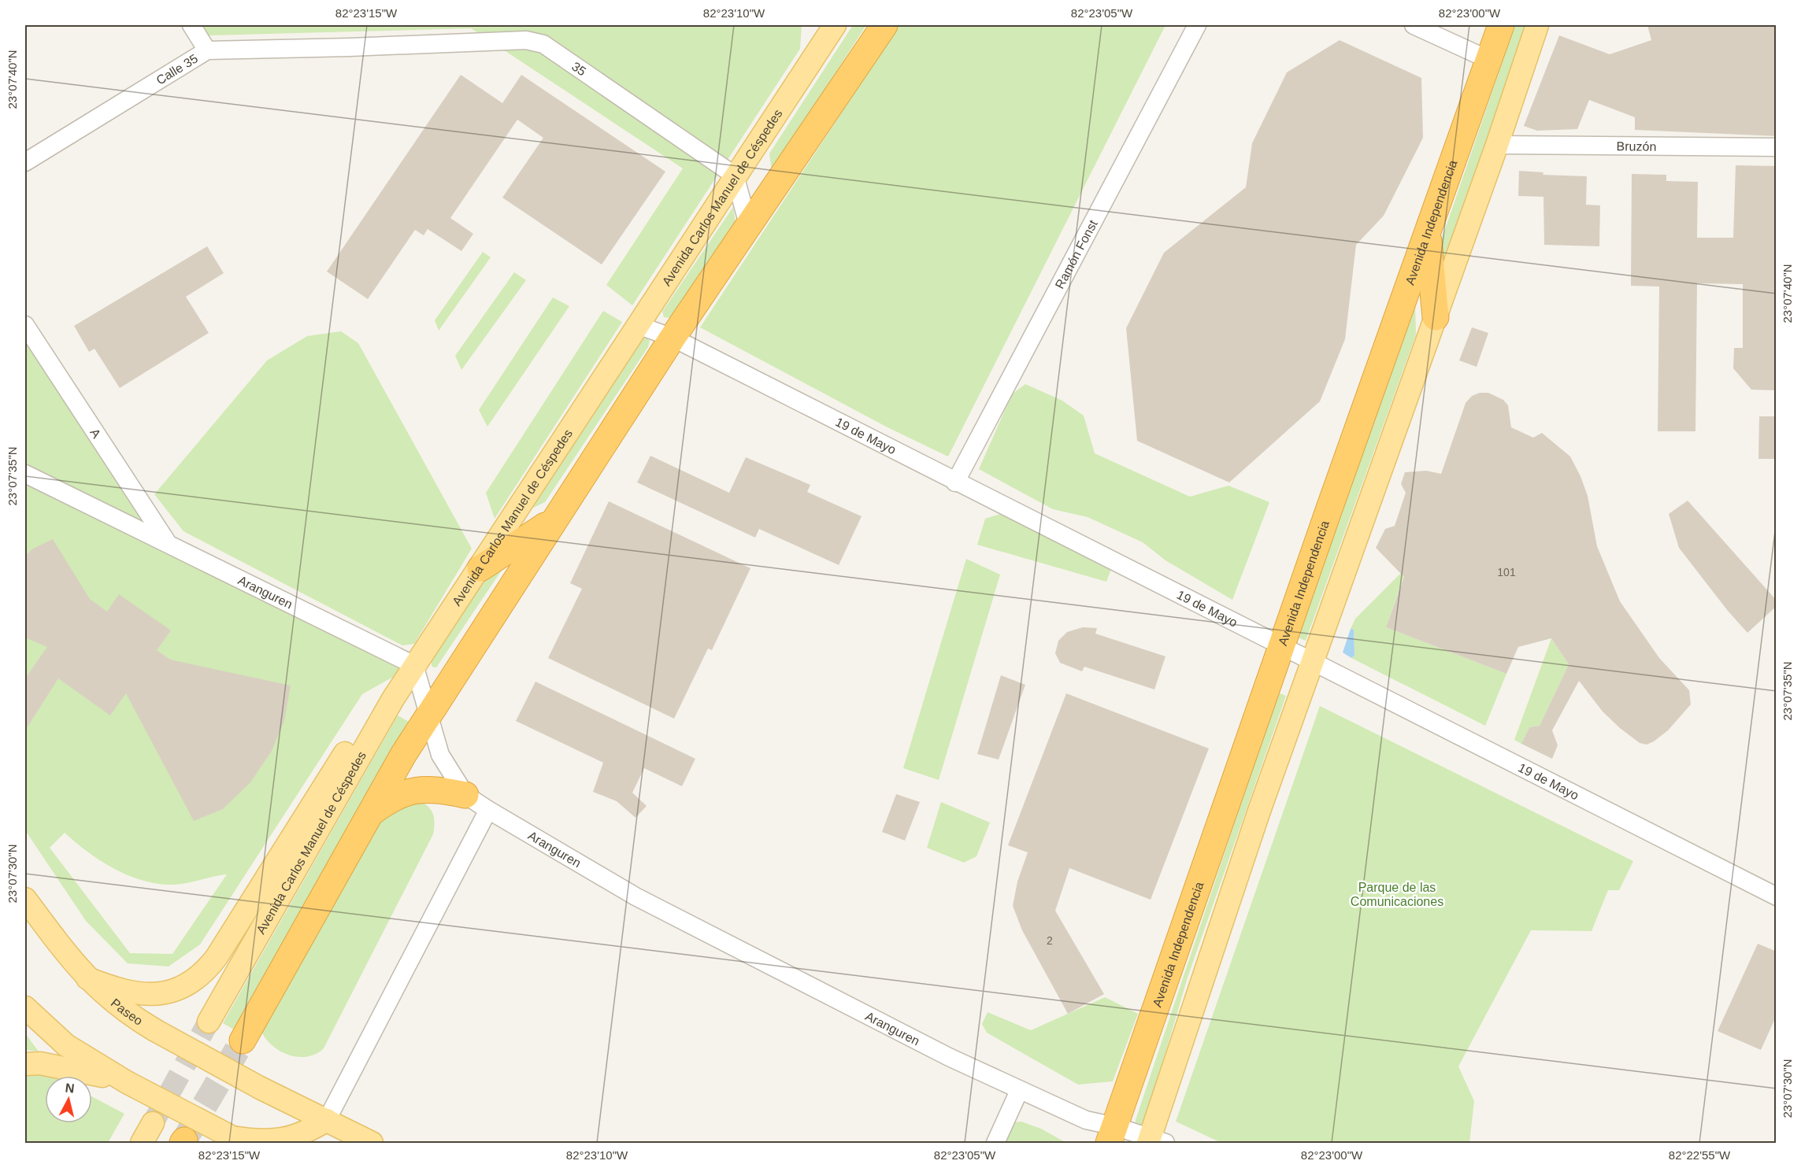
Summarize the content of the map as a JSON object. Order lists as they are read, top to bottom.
{
  "streets": {
    "highway": ["Avenida Independencia"],
    "main road": ["Avenida Carlos Manuel de Céspedes", "Paseo"],
    "street": [
      "Calle 35",
      "35",
      "Bruzón",
      "Ramón Fonst",
      "A",
      "19 de Mayo",
      "Aranguren"
    ]
  },
  "crossings": [
    ["Calle 35", "35"],
    ["35", "Avenida Carlos Manuel de Céspedes"],
    ["Avenida Carlos Manuel de Céspedes", "19 de Mayo"],
    ["Avenida Carlos Manuel de Céspedes", "Aranguren"],
    ["Avenida Independencia", "19 de Mayo"],
    ["Avenida Independencia", "Aranguren"],
    ["Ramón Fonst", "19 de Mayo"],
    ["A", "Aranguren"]
  ],
  "parks": ["Parque de las Comunicaciones"],
  "house_numbers": ["101", "2"],
  "north": "top",
  "coordinates": [
    "82°23'15\"W",
    "82°23'10\"W",
    "82°23'05\"W",
    "82°23'00\"W",
    "23°07'40\"N",
    "23°07'35\"N",
    "23°07'30\"N",
    "82°22'55\"W"
  ]
}
